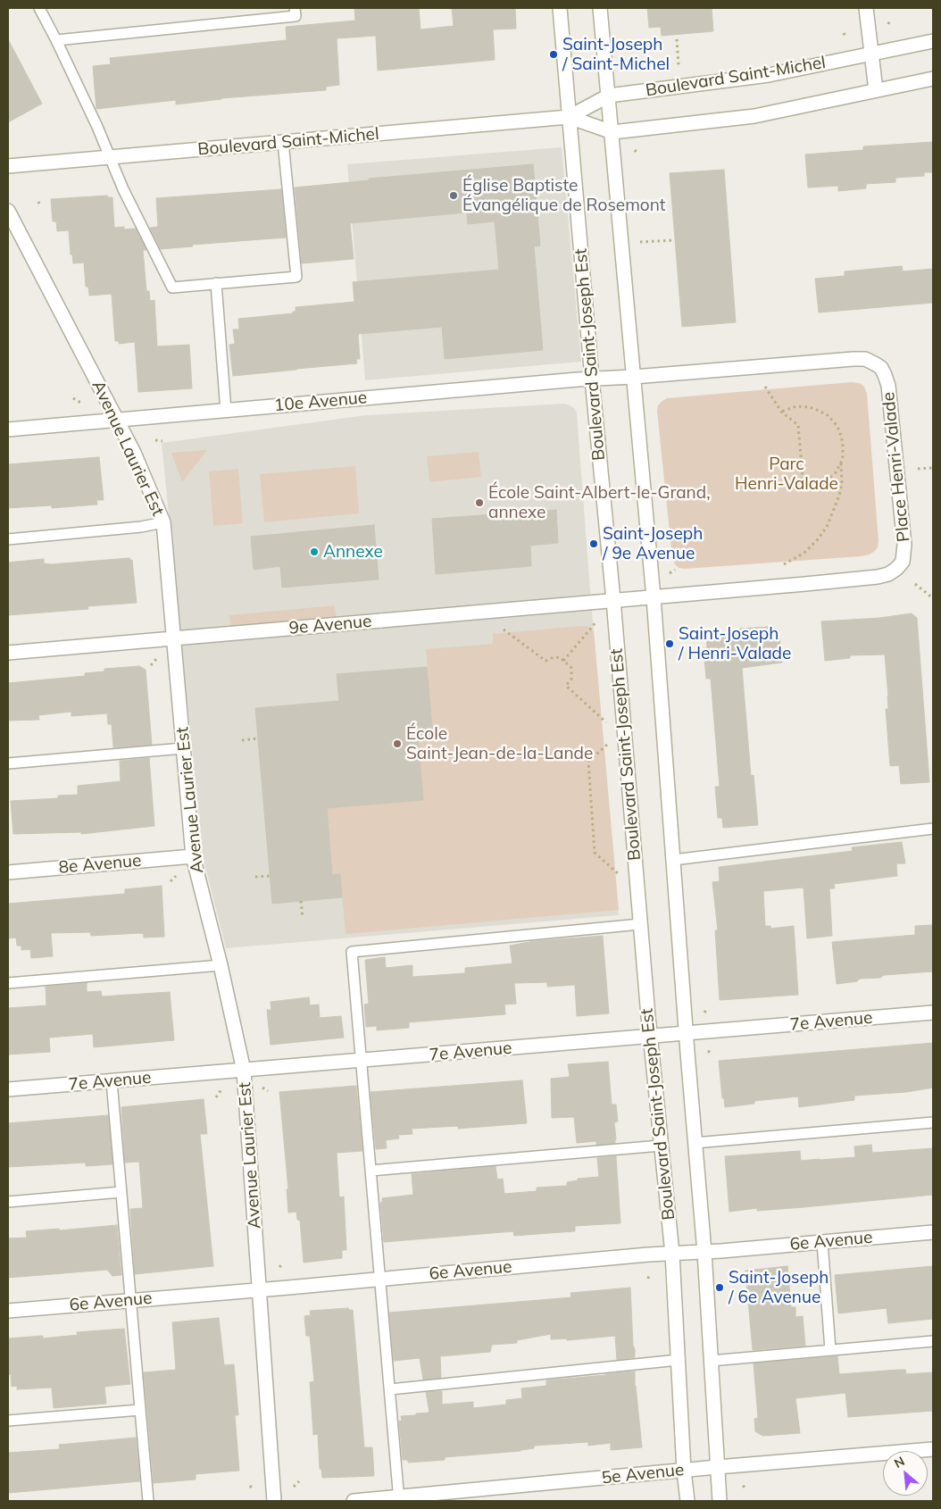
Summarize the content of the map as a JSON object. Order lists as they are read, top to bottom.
{
  "streets": {
    "street": [
      "Boulevard Saint-Michel",
      "Boulevard Saint-Joseph Est",
      "10e Avenue",
      "Avenue Laurier Est",
      "Place Henri-Valade",
      "9e Avenue",
      "8e Avenue",
      "7e Avenue",
      "6e Avenue",
      "5e Avenue"
    ]
  },
  "crossings": [
    ["Boulevard Saint-Michel", "Boulevard Saint-Joseph Est"],
    ["Boulevard Saint-Joseph Est", "10e Avenue"],
    ["Boulevard Saint-Joseph Est", "Place Henri-Valade"],
    ["Boulevard Saint-Joseph Est", "9e Avenue"],
    ["Boulevard Saint-Joseph Est", "7e Avenue"],
    ["Boulevard Saint-Joseph Est", "6e Avenue"],
    ["Boulevard Saint-Joseph Est", "5e Avenue"],
    ["10e Avenue", "Avenue Laurier Est"],
    ["10e Avenue", "Place Henri-Valade"],
    ["Avenue Laurier Est", "9e Avenue"],
    ["Avenue Laurier Est", "8e Avenue"],
    ["Avenue Laurier Est", "7e Avenue"],
    ["Avenue Laurier Est", "6e Avenue"],
    ["Place Henri-Valade", "9e Avenue"]
  ],
  "parks": ["Parc Henri-Valade"],
  "places": [
    "Saint-Joseph / Saint-Michel",
    "Église Baptiste Évangélique de Rosemont",
    "École Saint-Albert-le-Grand, annexe",
    "Saint-Joseph / 9e Avenue",
    "Annexe",
    "Saint-Joseph / Henri-Valade",
    "École Saint-Jean-de-la-Lande",
    "Saint-Joseph / 6e Avenue"
  ],
  "north": "top left"
}
